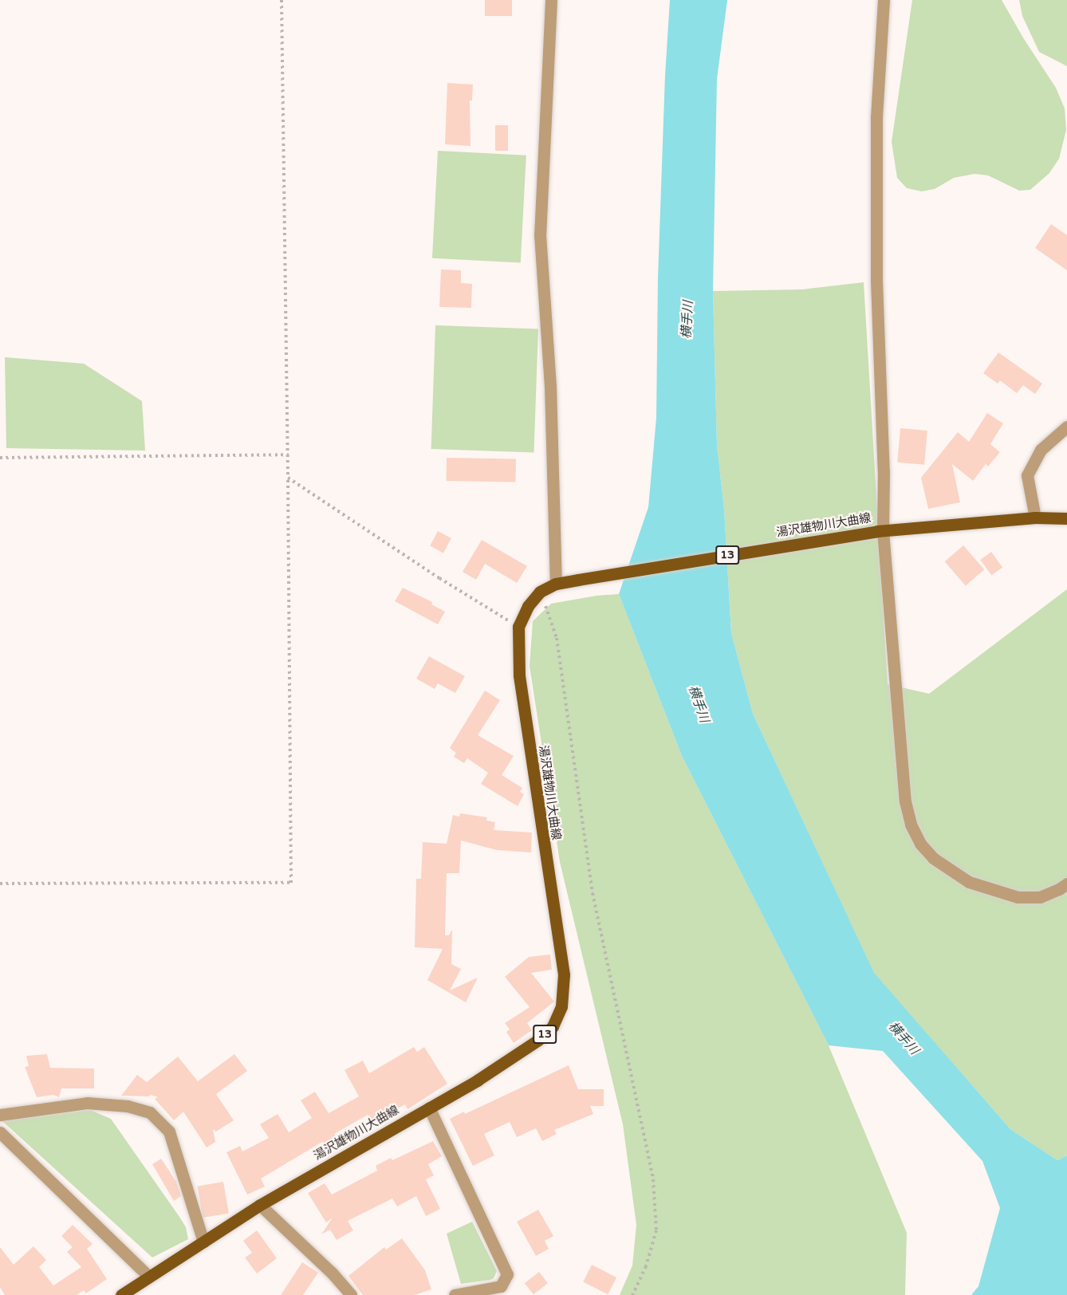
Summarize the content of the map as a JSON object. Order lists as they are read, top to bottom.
{
  "streets": {
    "main road": ["湯沢雄物川大曲線", "13"]
  },
  "water": ["横手川"]
}
